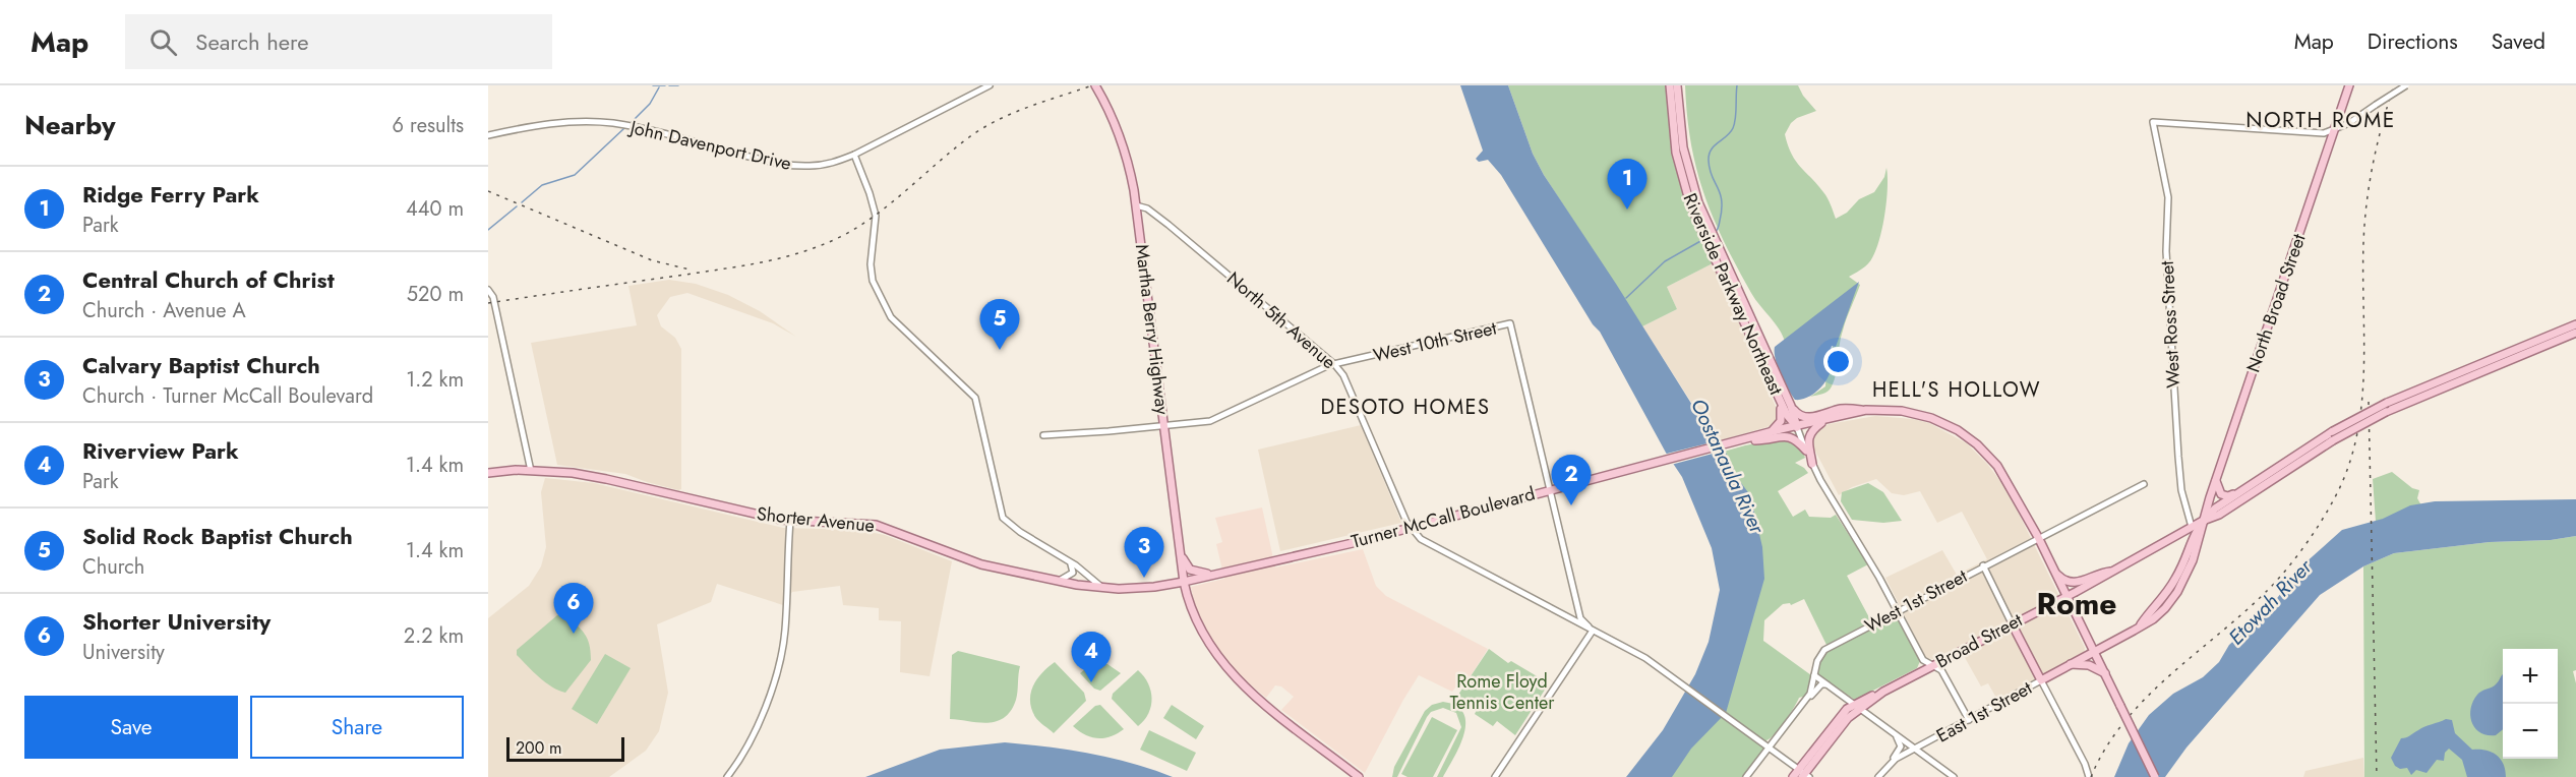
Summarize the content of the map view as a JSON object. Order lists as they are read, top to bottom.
{
  "streets": {
    "main road": [
      "Riverside Parkway Northeast",
      "North Broad Street",
      "Martha Berry Highway",
      "Turner McCall Boulevard",
      "Shorter Avenue",
      "Broad Street",
      "East 1st Street"
    ],
    "street": [
      "John Davenport Drive",
      "North 5th Avenue",
      "West Ross Street",
      "West 10th Street",
      "West 1st Street"
    ]
  },
  "crossings": [
    ["Riverside Parkway Northeast", "Turner McCall Boulevard"],
    ["Riverside Parkway Northeast", "West 1st Street"],
    ["Riverside Parkway Northeast", "Broad Street"],
    ["Riverside Parkway Northeast", "East 1st Street"],
    ["North Broad Street", "West Ross Street"],
    ["North Broad Street", "Broad Street"],
    ["North 5th Avenue", "Martha Berry Highway"],
    ["North 5th Avenue", "West 10th Street"],
    ["North 5th Avenue", "Turner McCall Boulevard"],
    ["North 5th Avenue", "West 1st Street"],
    ["North 5th Avenue", "Broad Street"],
    ["West Ross Street", "Broad Street"],
    ["Martha Berry Highway", "West 10th Street"],
    ["Martha Berry Highway", "Turner McCall Boulevard"],
    ["West 10th Street", "Turner McCall Boulevard"],
    ["Turner McCall Boulevard", "Shorter Avenue"],
    ["Turner McCall Boulevard", "West 1st Street"],
    ["Turner McCall Boulevard", "Broad Street"],
    ["Turner McCall Boulevard", "East 1st Street"]
  ],
  "districts": [
    "NORTH ROME",
    "HELL'S HOLLOW",
    "DESOTO HOMES",
    "Rome"
  ],
  "water": ["Oostanaula River", "Etowah River"],
  "parks": ["Rome Floyd Tennis Center"],
  "scale_bar": "200 m",
  "page": {
    "header": "Map",
    "search": "Search here",
    "nav": ["Map", "Directions", "Saved"],
    "heading": ["Nearby", "6 results"],
    "pins": [
      "1",
      "5",
      "2",
      "3",
      "6",
      "4"
    ],
    "list": [
      {
        "mark": "1",
        "name": "Ridge Ferry Park",
        "note": "Park",
        "value": "440 m"
      },
      {
        "mark": "2",
        "name": "Central Church of Christ",
        "note": "Church · Avenue A",
        "value": "520 m"
      },
      {
        "mark": "3",
        "name": "Calvary Baptist Church",
        "note": "Church · Turner McCall Boulevard",
        "value": "1.2 km"
      },
      {
        "mark": "4",
        "name": "Riverview Park",
        "note": "Park",
        "value": "1.4 km"
      },
      {
        "mark": "5",
        "name": "Solid Rock Baptist Church",
        "note": "Church",
        "value": "1.4 km"
      },
      {
        "mark": "6",
        "name": "Shorter University",
        "note": "University",
        "value": "2.2 km"
      }
    ],
    "map_buttons": ["+", "−"],
    "buttons": ["Save", "Share"],
    "scale": "200 m"
  }
}
